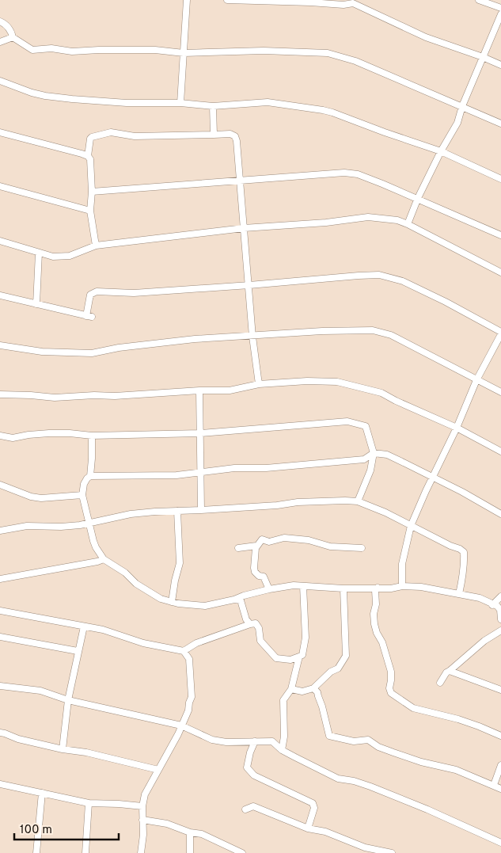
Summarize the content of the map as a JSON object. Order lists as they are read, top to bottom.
{
  "scale_bar": "100 m"
}
